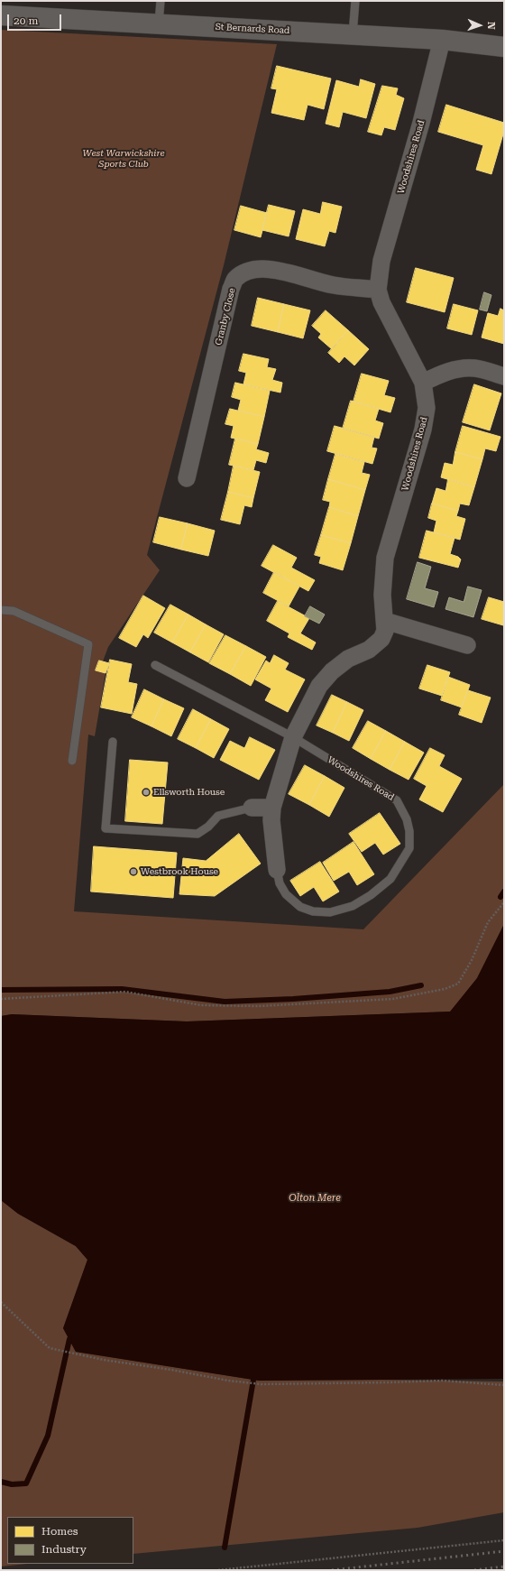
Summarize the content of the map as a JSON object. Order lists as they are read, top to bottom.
{
  "streets": {
    "street": ["St Bernards Road", "Woodshires Road", "Granby Close"]
  },
  "crossings": [
    ["St Bernards Road", "Woodshires Road"],
    ["Woodshires Road", "Granby Close"]
  ],
  "water": ["Olton Mere"],
  "parks": ["West Warwickshire Sports Club"],
  "places": ["Ellsworth House", "Westbrook House"],
  "legend": ["Homes", "Industry"],
  "scale_bar": "20 m",
  "north": "right"
}
